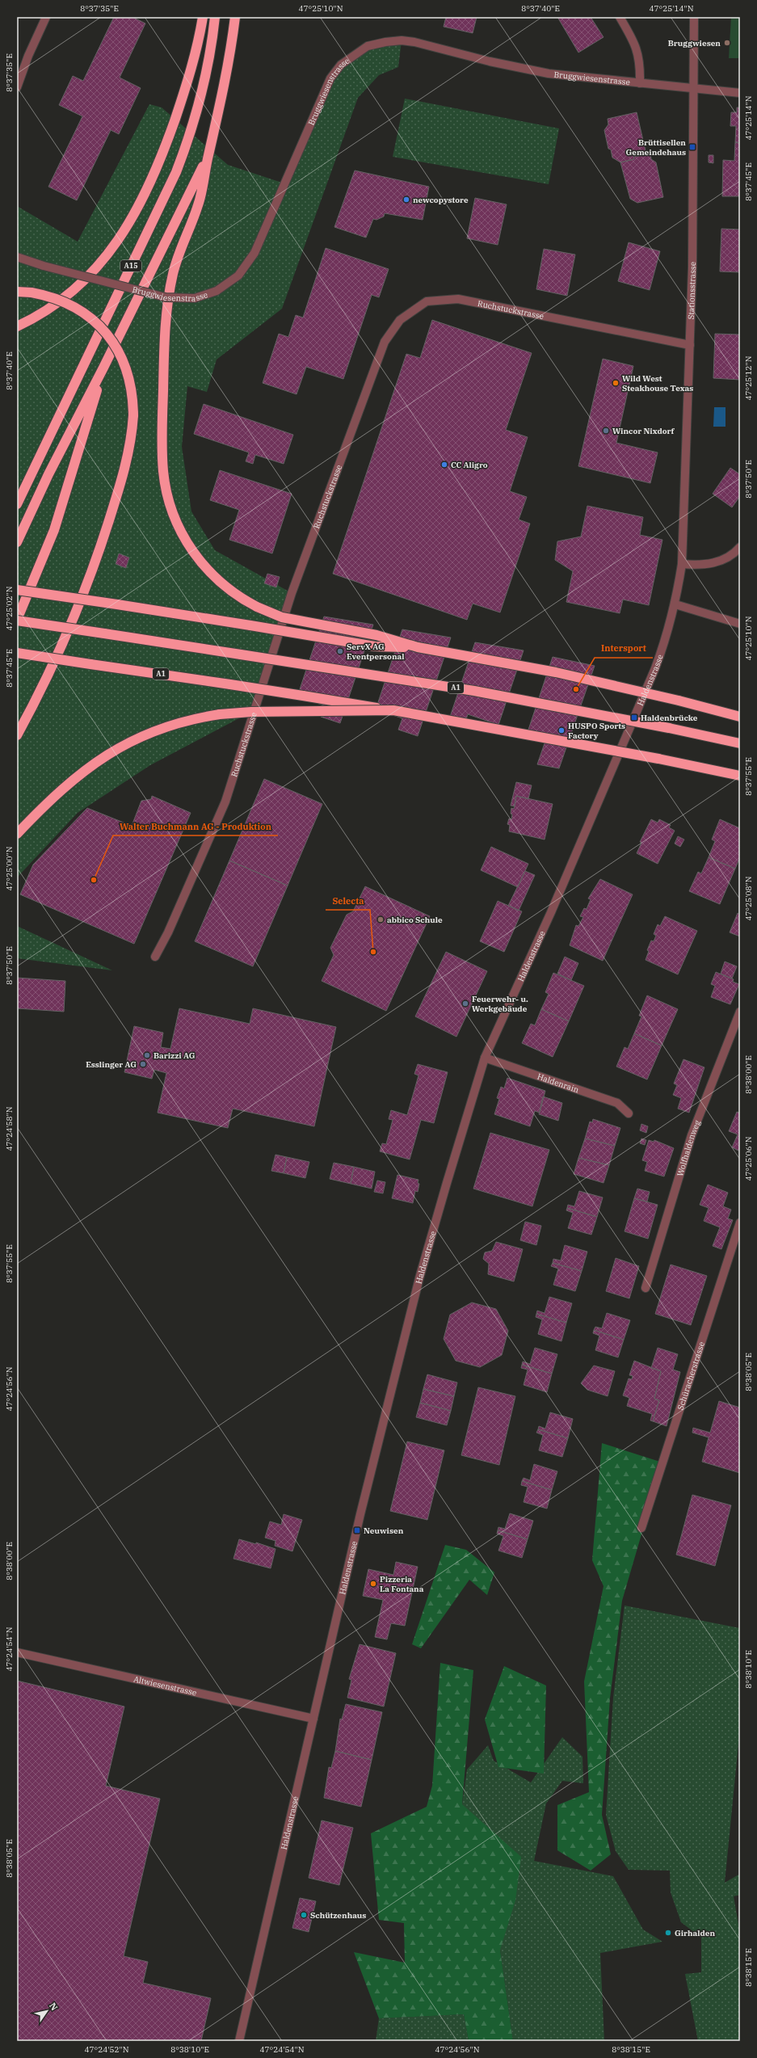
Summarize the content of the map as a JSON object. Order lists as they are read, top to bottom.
{
  "streets": {
    "highway": ["A15", "A1"],
    "street": [
      "Bruggwiesenstrasse",
      "Stationsstrasse",
      "Ruchstuckstrasse",
      "Haldenstrasse",
      "Haldenrain",
      "Wolfhaldenweg",
      "Schüracherstrasse",
      "Altwiesenstrasse"
    ]
  },
  "crossings": [
    ["Bruggwiesenstrasse", "Stationsstrasse"],
    ["Stationsstrasse", "Ruchstuckstrasse"],
    ["Stationsstrasse", "Haldenstrasse"],
    ["Haldenstrasse", "Haldenrain"],
    ["Haldenstrasse", "Altwiesenstrasse"]
  ],
  "places": {
    "other": [
      "Bruggwiesen",
      "newcopystore",
      "Wild West Steakhouse Texas",
      "Wincor Nixdorf",
      "CC Aligro",
      "ServX AG Eventpersonal",
      "Intersport",
      "HUSPO Sports Factory",
      "Walter Buchmann AG - Produktion",
      "abbico Schule",
      "Selecta",
      "Feuerwehr- u. Werkgebäude",
      "Barizzi AG",
      "Esslinger AG",
      "Pizzeria La Fontana",
      "Schützenhaus",
      "Girhalden"
    ],
    "transit": ["Brüttisellen Gemeindehaus", "Haldenbrücke", "Neuwisen"]
  },
  "north": "top right",
  "coordinates": [
    "8°37'35\"E",
    "47°25'10\"N",
    "8°37'40\"E",
    "47°25'14\"N",
    "8°37'45\"E",
    "47°25'12\"N",
    "8°37'50\"E",
    "47°25'02\"N",
    "8°37'55\"E",
    "47°25'00\"N",
    "47°25'08\"N",
    "8°38'00\"E",
    "47°24'58\"N",
    "47°25'06\"N",
    "8°38'05\"E",
    "47°24'56\"N",
    "47°24'54\"N",
    "8°38'10\"E",
    "8°38'15\"E",
    "47°24'52\"N"
  ]
}
